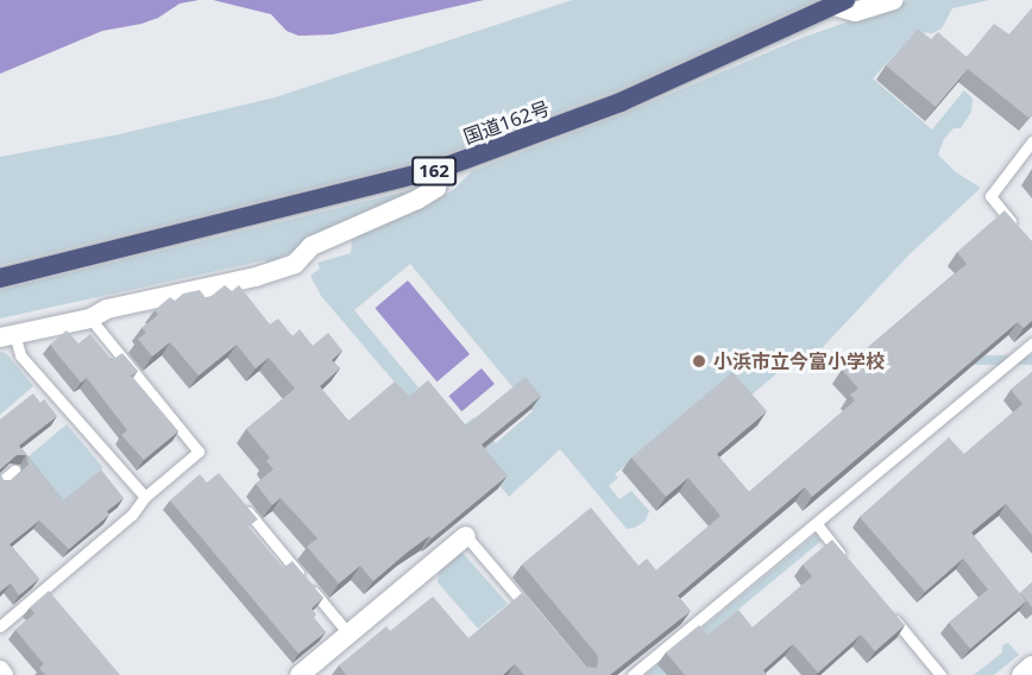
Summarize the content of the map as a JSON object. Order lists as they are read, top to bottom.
{
  "streets": {
    "highway": ["国道162号", "162"]
  },
  "places": ["小浜市立今富小学校"]
}
